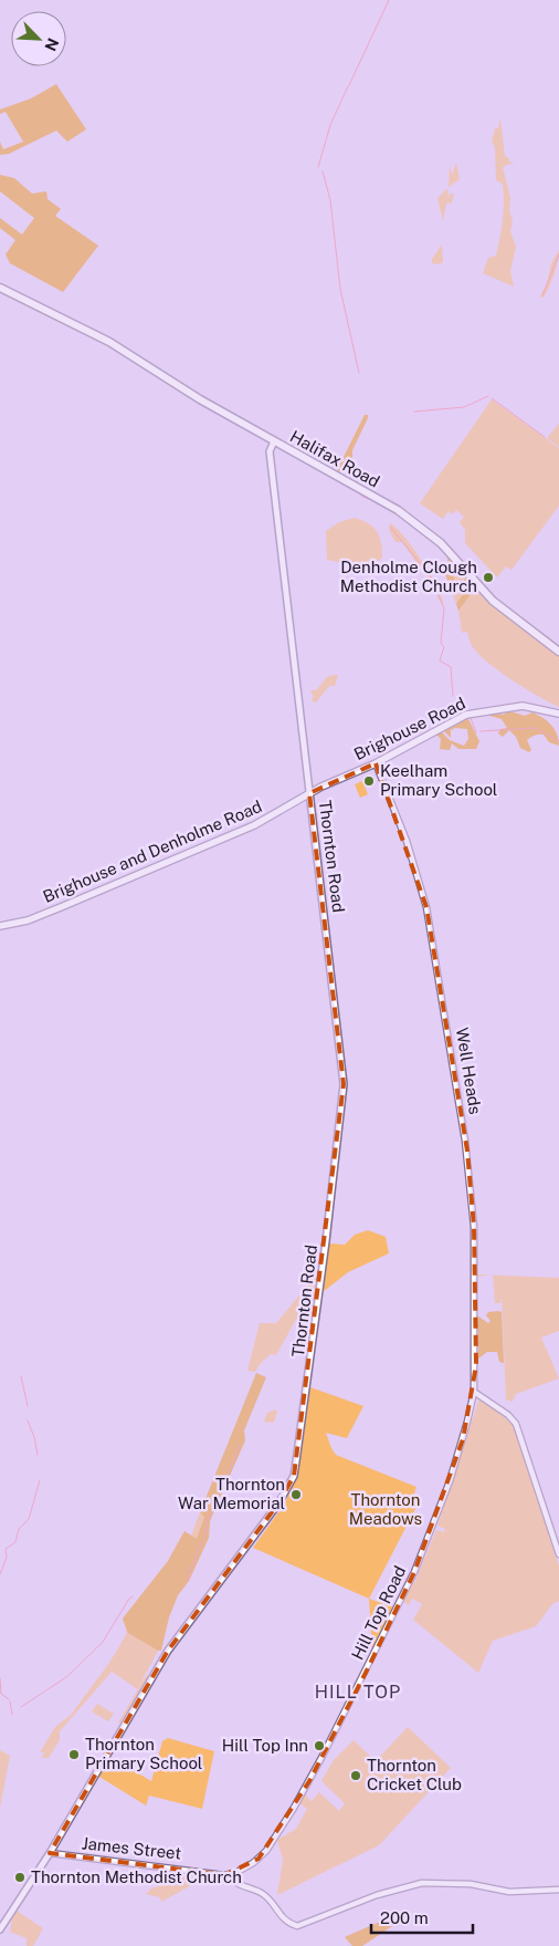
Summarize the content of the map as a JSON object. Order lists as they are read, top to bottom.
{
  "streets": {
    "highway": ["Halifax Road"],
    "main road": ["Brighouse Road", "Brighouse and Denholme Road", "Thornton Road"],
    "street": ["Well Heads", "Hill Top Road", "James Street"]
  },
  "crossings": [
    ["Halifax Road", "Thornton Road"],
    ["Brighouse Road", "Brighouse and Denholme Road"],
    ["Brighouse Road", "Thornton Road"],
    ["Brighouse Road", "Well Heads"],
    ["Brighouse and Denholme Road", "Thornton Road"],
    ["Thornton Road", "James Street"],
    ["Well Heads", "Hill Top Road"],
    ["Hill Top Road", "James Street"]
  ],
  "districts": ["HILL TOP"],
  "parks": ["Thornton Meadows"],
  "places": [
    "Denholme Clough Methodist Church",
    "Keelham Primary School",
    "Thornton War Memorial",
    "Hill Top Inn",
    "Thornton Primary School",
    "Thornton Cricket Club",
    "Thornton Methodist Church"
  ],
  "scale_bar": "200 m",
  "north": "bottom right"
}
